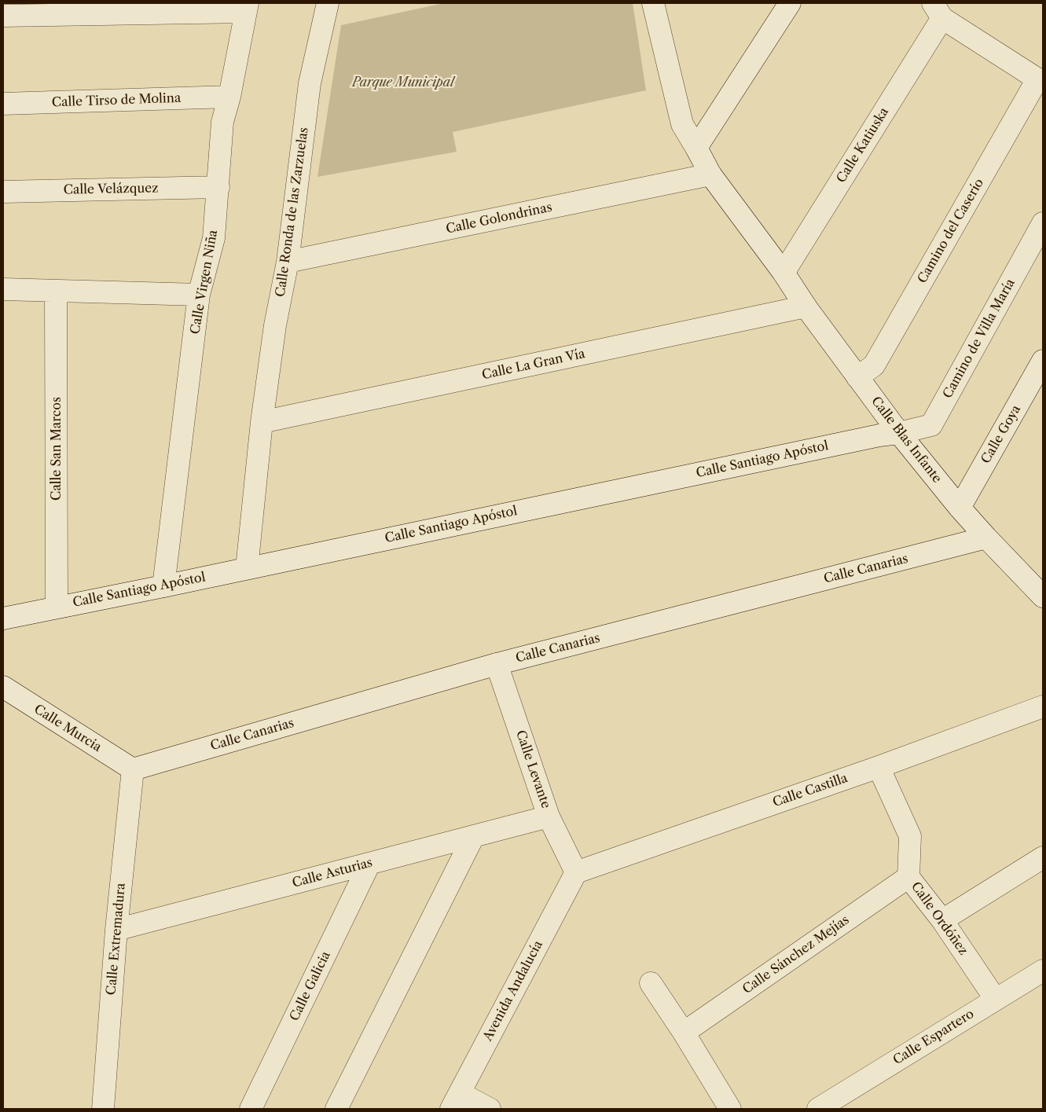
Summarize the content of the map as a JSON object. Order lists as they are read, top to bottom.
{
  "streets": {
    "street": [
      "Calle Tirso de Molina",
      "Calle Katiuska",
      "Calle Velázquez",
      "Calle Ronda de las Zarzuelas",
      "Calle Golondrinas",
      "Camino del Caserío",
      "Calle Virgen Niña",
      "Camino de Villa María",
      "Calle La Gran Vía",
      "Calle Goya",
      "Calle Blas Infante",
      "Calle San Marcos",
      "Calle Santiago Apóstol",
      "Calle Canarias",
      "Calle Murcia",
      "Calle Levante",
      "Calle Castilla",
      "Calle Asturias",
      "Calle Ordóñez",
      "Calle Extremadura",
      "Calle Sánchez Mejías",
      "Calle Galicia",
      "Avenida Andalucía",
      "Calle Espartero"
    ]
  },
  "crossings": [
    ["Calle Tirso de Molina", "Calle Virgen Niña"],
    ["Calle Katiuska", "Calle Blas Infante"],
    ["Calle Velázquez", "Calle Virgen Niña"],
    ["Calle Ronda de las Zarzuelas", "Calle Golondrinas"],
    ["Calle Ronda de las Zarzuelas", "Calle La Gran Vía"],
    ["Calle Golondrinas", "Calle Blas Infante"],
    ["Camino del Caserío", "Calle Blas Infante"],
    ["Calle Virgen Niña", "Calle Santiago Apóstol"],
    ["Camino de Villa María", "Calle Blas Infante"],
    ["Camino de Villa María", "Calle Santiago Apóstol"],
    ["Calle La Gran Vía", "Calle Blas Infante"],
    ["Calle Goya", "Calle Blas Infante"],
    ["Calle Blas Infante", "Calle Santiago Apóstol"],
    ["Calle Blas Infante", "Calle Canarias"],
    ["Calle San Marcos", "Calle Santiago Apóstol"],
    ["Calle Canarias", "Calle Murcia"],
    ["Calle Canarias", "Calle Levante"],
    ["Calle Canarias", "Calle Extremadura"],
    ["Calle Murcia", "Calle Extremadura"],
    ["Calle Levante", "Calle Castilla"],
    ["Calle Levante", "Calle Asturias"],
    ["Calle Levante", "Avenida Andalucía"],
    ["Calle Castilla", "Calle Ordóñez"],
    ["Calle Castilla", "Avenida Andalucía"],
    ["Calle Asturias", "Calle Extremadura"],
    ["Calle Asturias", "Calle Galicia"],
    ["Calle Ordóñez", "Calle Sánchez Mejías"],
    ["Calle Ordóñez", "Calle Espartero"]
  ],
  "parks": ["Parque Municipal"]
}
